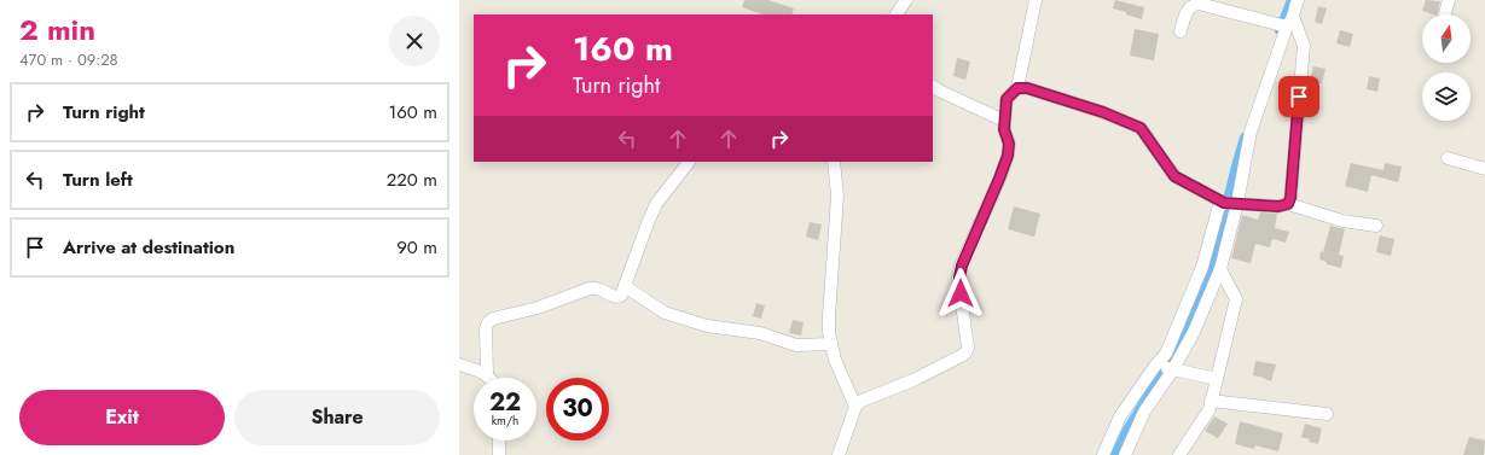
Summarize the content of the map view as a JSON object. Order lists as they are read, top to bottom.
{
  "north": "top",
  "page": {
    "heading": ["2 min", "470 m · 09:28"],
    "turn": ["160 m", "Turn right"],
    "list": [
      {
        "name": "Turn right",
        "value": "160 m"
      },
      {
        "name": "Turn left",
        "value": "220 m"
      },
      {
        "name": "Arrive at destination",
        "value": "90 m"
      }
    ],
    "speed": "22 km/h",
    "limit": "30",
    "buttons": ["Exit", "Share"]
  }
}
